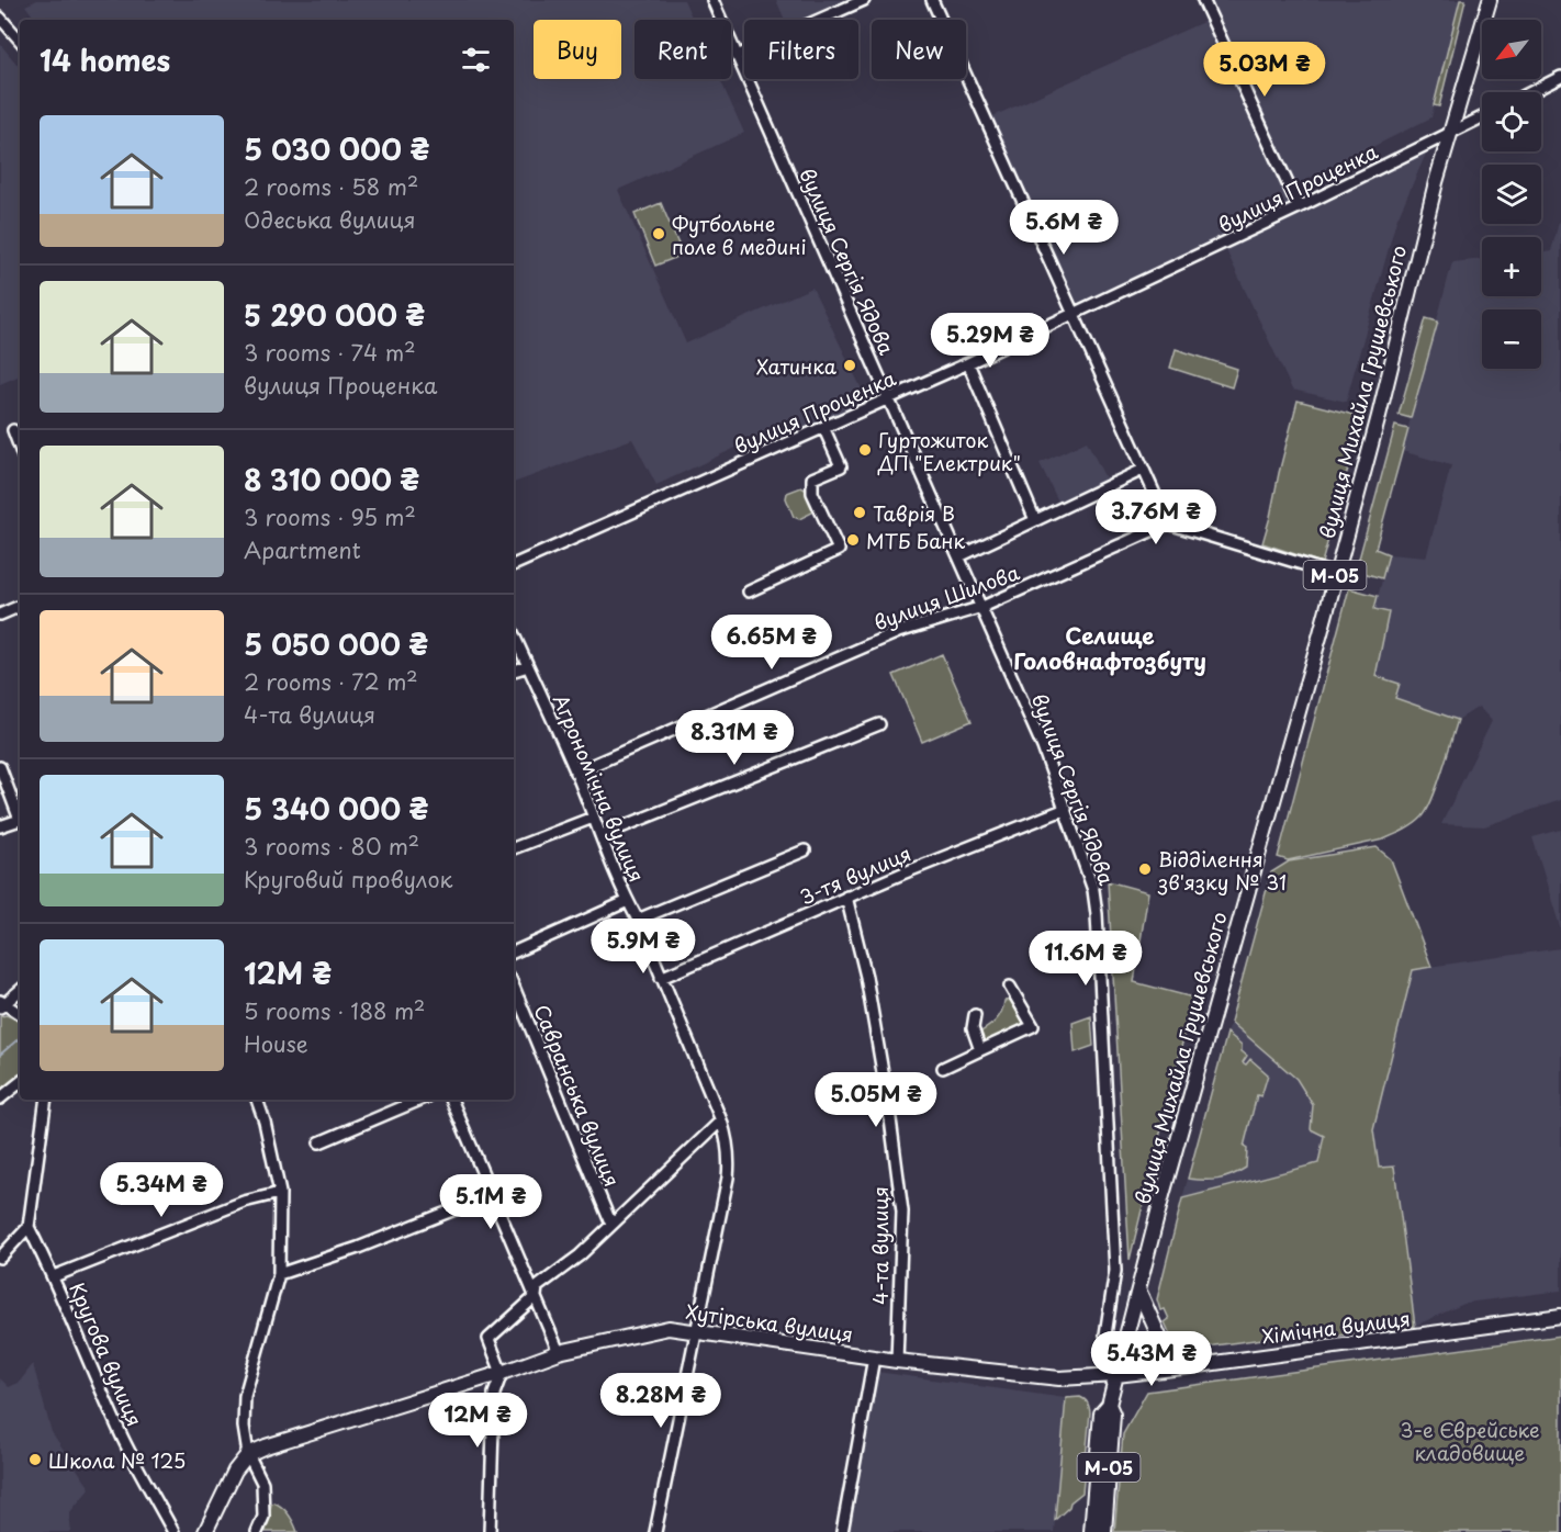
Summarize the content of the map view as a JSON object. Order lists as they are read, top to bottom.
{
  "streets": {
    "main road": [
      "вулиця Михайла Грушевського",
      "М-05",
      "Хутірська вулиця",
      "Хімічна вулиця"
    ],
    "street": [
      "вулиця Проценка",
      "вулиця Сергія Ядова",
      "вулиця Шилова",
      "Агрономічна вулиця",
      "3-тя вулиця",
      "Савранська вулиця",
      "4-та вулиця",
      "Кругова вулиця"
    ]
  },
  "crossings": [
    ["вулиця Проценка", "вулиця Сергія Ядова"],
    ["вулиця Проценка", "вулиця Михайла Грушевського"],
    ["вулиця Сергія Ядова", "вулиця Михайла Грушевського"],
    ["вулиця Сергія Ядова", "вулиця Шилова"],
    ["вулиця Сергія Ядова", "3-тя вулиця"],
    ["вулиця Сергія Ядова", "Хутірська вулиця"],
    ["вулиця Сергія Ядова", "Хімічна вулиця"],
    ["вулиця Михайла Грушевського", "М-05"],
    ["вулиця Михайла Грушевського", "Хутірська вулиця"],
    ["вулиця Михайла Грушевського", "Хімічна вулиця"],
    ["вулиця Шилова", "Агрономічна вулиця"],
    ["Агрономічна вулиця", "3-тя вулиця"],
    ["Агрономічна вулиця", "Савранська вулиця"],
    ["Агрономічна вулиця", "Хутірська вулиця"],
    ["3-тя вулиця", "4-та вулиця"],
    ["Савранська вулиця", "Хутірська вулиця"],
    ["4-та вулиця", "Хутірська вулиця"],
    ["Хутірська вулиця", "Хімічна вулиця"]
  ],
  "districts": ["Селище Головнафтозбуту"],
  "parks": ["3-е Єврейське кладовище"],
  "places": [
    "Футбольне поле в медині",
    "Хатинка",
    "Гуртожиток ДП \"Електрик\"",
    "Таврія В",
    "МТБ Банк",
    "Відділення зв'язку № 31",
    "Школа № 125"
  ],
  "north": "bottom left",
  "page": {
    "map_buttons": ["+", "−"],
    "chip": [
      "Buy",
      "Rent",
      "Filters",
      "New"
    ],
    "heading": "14 homes",
    "price": [
      "5.03M ₴",
      "5.6M ₴",
      "5.29M ₴",
      "3.76M ₴",
      "6.65M ₴",
      "8.31M ₴",
      "5.9M ₴",
      "11.6M ₴",
      "5.05M ₴",
      "5.34M ₴",
      "5.1M ₴",
      "5.43M ₴",
      "8.28M ₴",
      "12M ₴"
    ],
    "list": [
      {
        "name": "5 030 000 ₴",
        "note": "2 rooms · 58 m² · Одеська вулиця"
      },
      {
        "name": "5 290 000 ₴",
        "note": "3 rooms · 74 m² · вулиця Проценка"
      },
      {
        "name": "8 310 000 ₴",
        "note": "3 rooms · 95 m² · Apartment"
      },
      {
        "name": "5 050 000 ₴",
        "note": "2 rooms · 72 m² · 4-та вулиця"
      },
      {
        "name": "5 340 000 ₴",
        "note": "3 rooms · 80 m² · Круговий провулок"
      },
      {
        "name": "12M ₴",
        "note": "5 rooms · 188 m² · House"
      }
    ]
  }
}
